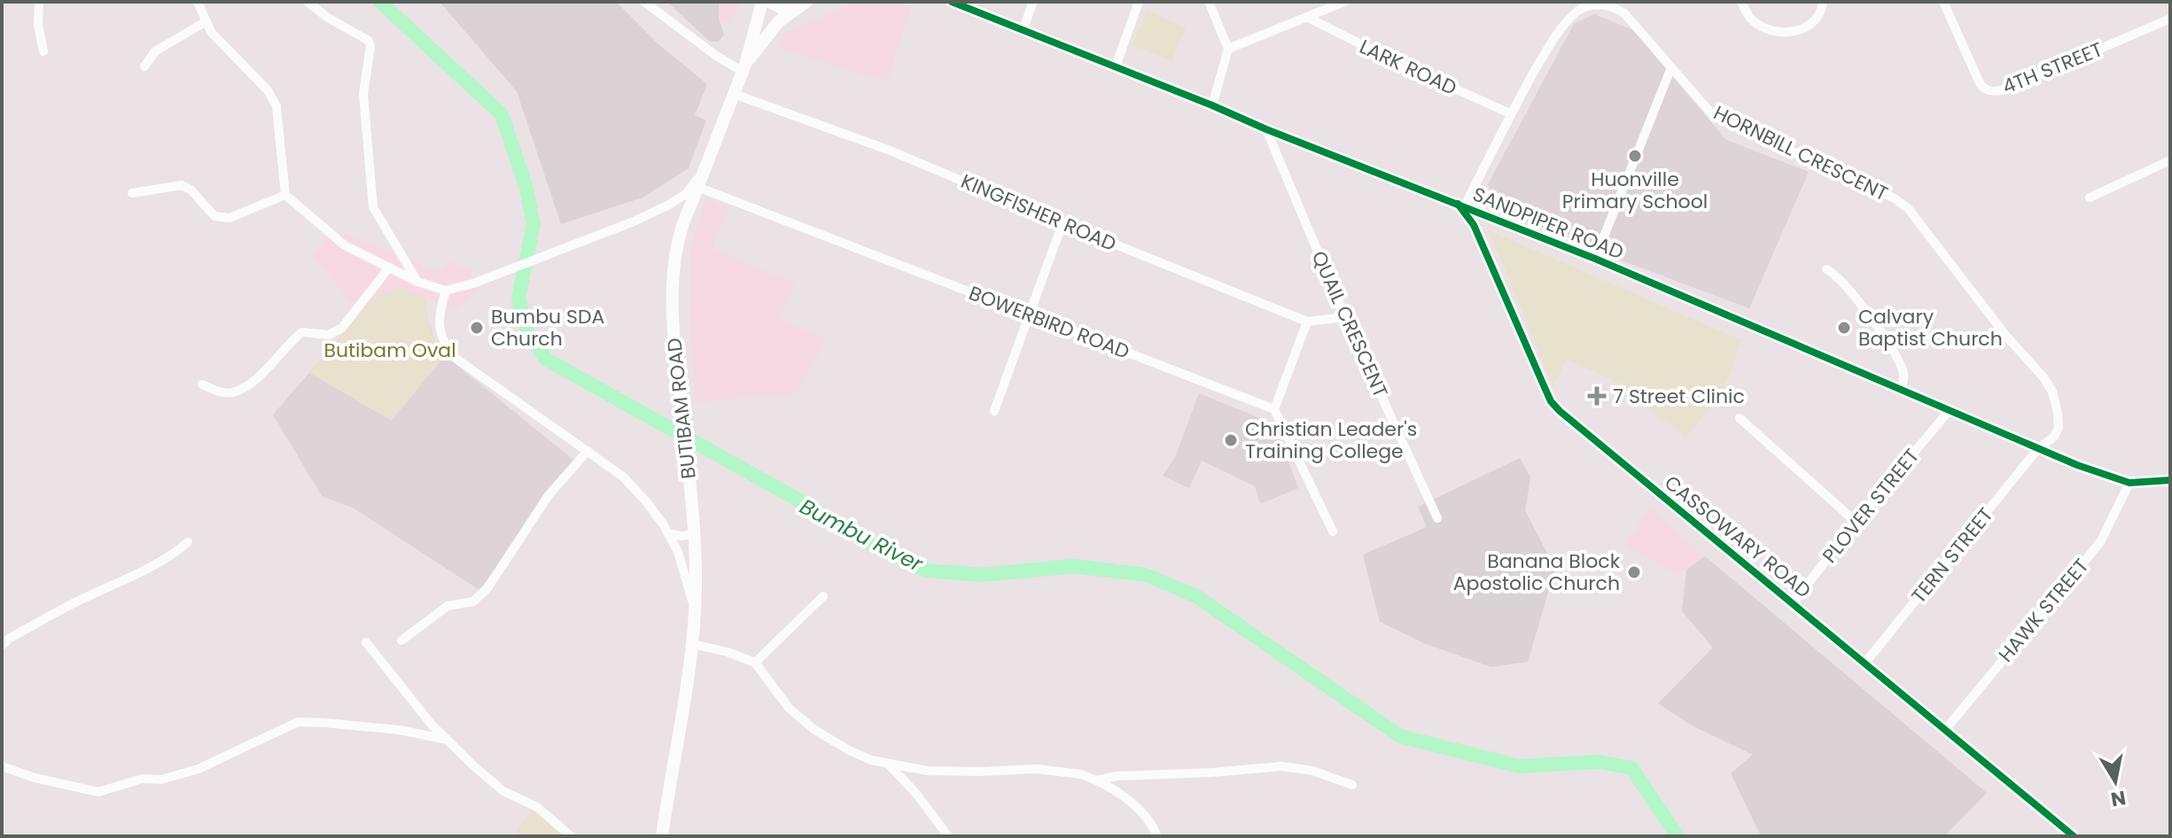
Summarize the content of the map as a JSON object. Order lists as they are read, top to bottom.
{
  "streets": {
    "main road": ["BUTIBAM ROAD"],
    "street": [
      "LARK ROAD",
      "4TH STREET",
      "HORNBILL CRESCENT",
      "KINGFISHER ROAD",
      "SANDPIPER ROAD",
      "BOWERBIRD ROAD",
      "QUAIL CRESCENT",
      "PLOVER STREET",
      "CASSOWARY ROAD",
      "TERN STREET",
      "HAWK STREET"
    ]
  },
  "crossings": [
    ["LARK ROAD", "HORNBILL CRESCENT"],
    ["HORNBILL CRESCENT", "SANDPIPER ROAD"],
    ["HORNBILL CRESCENT", "CASSOWARY ROAD"],
    ["HORNBILL CRESCENT", "TERN STREET"],
    ["KINGFISHER ROAD", "QUAIL CRESCENT"],
    ["KINGFISHER ROAD", "BUTIBAM ROAD"],
    ["SANDPIPER ROAD", "QUAIL CRESCENT"],
    ["SANDPIPER ROAD", "PLOVER STREET"],
    ["SANDPIPER ROAD", "CASSOWARY ROAD"],
    ["SANDPIPER ROAD", "TERN STREET"],
    ["SANDPIPER ROAD", "HAWK STREET"],
    ["BOWERBIRD ROAD", "BUTIBAM ROAD"],
    ["PLOVER STREET", "CASSOWARY ROAD"],
    ["CASSOWARY ROAD", "TERN STREET"],
    ["CASSOWARY ROAD", "HAWK STREET"]
  ],
  "water": ["Bumbu River"],
  "parks": ["Butibam Oval"],
  "places": {
    "other": [
      "Huonville Primary School",
      "Bumbu SDA Church",
      "Calvary Baptist Church",
      "Christian Leader's Training College",
      "Banana Block Apostolic Church"
    ],
    "health": ["7 Street Clinic"]
  },
  "north": "bottom"
}
